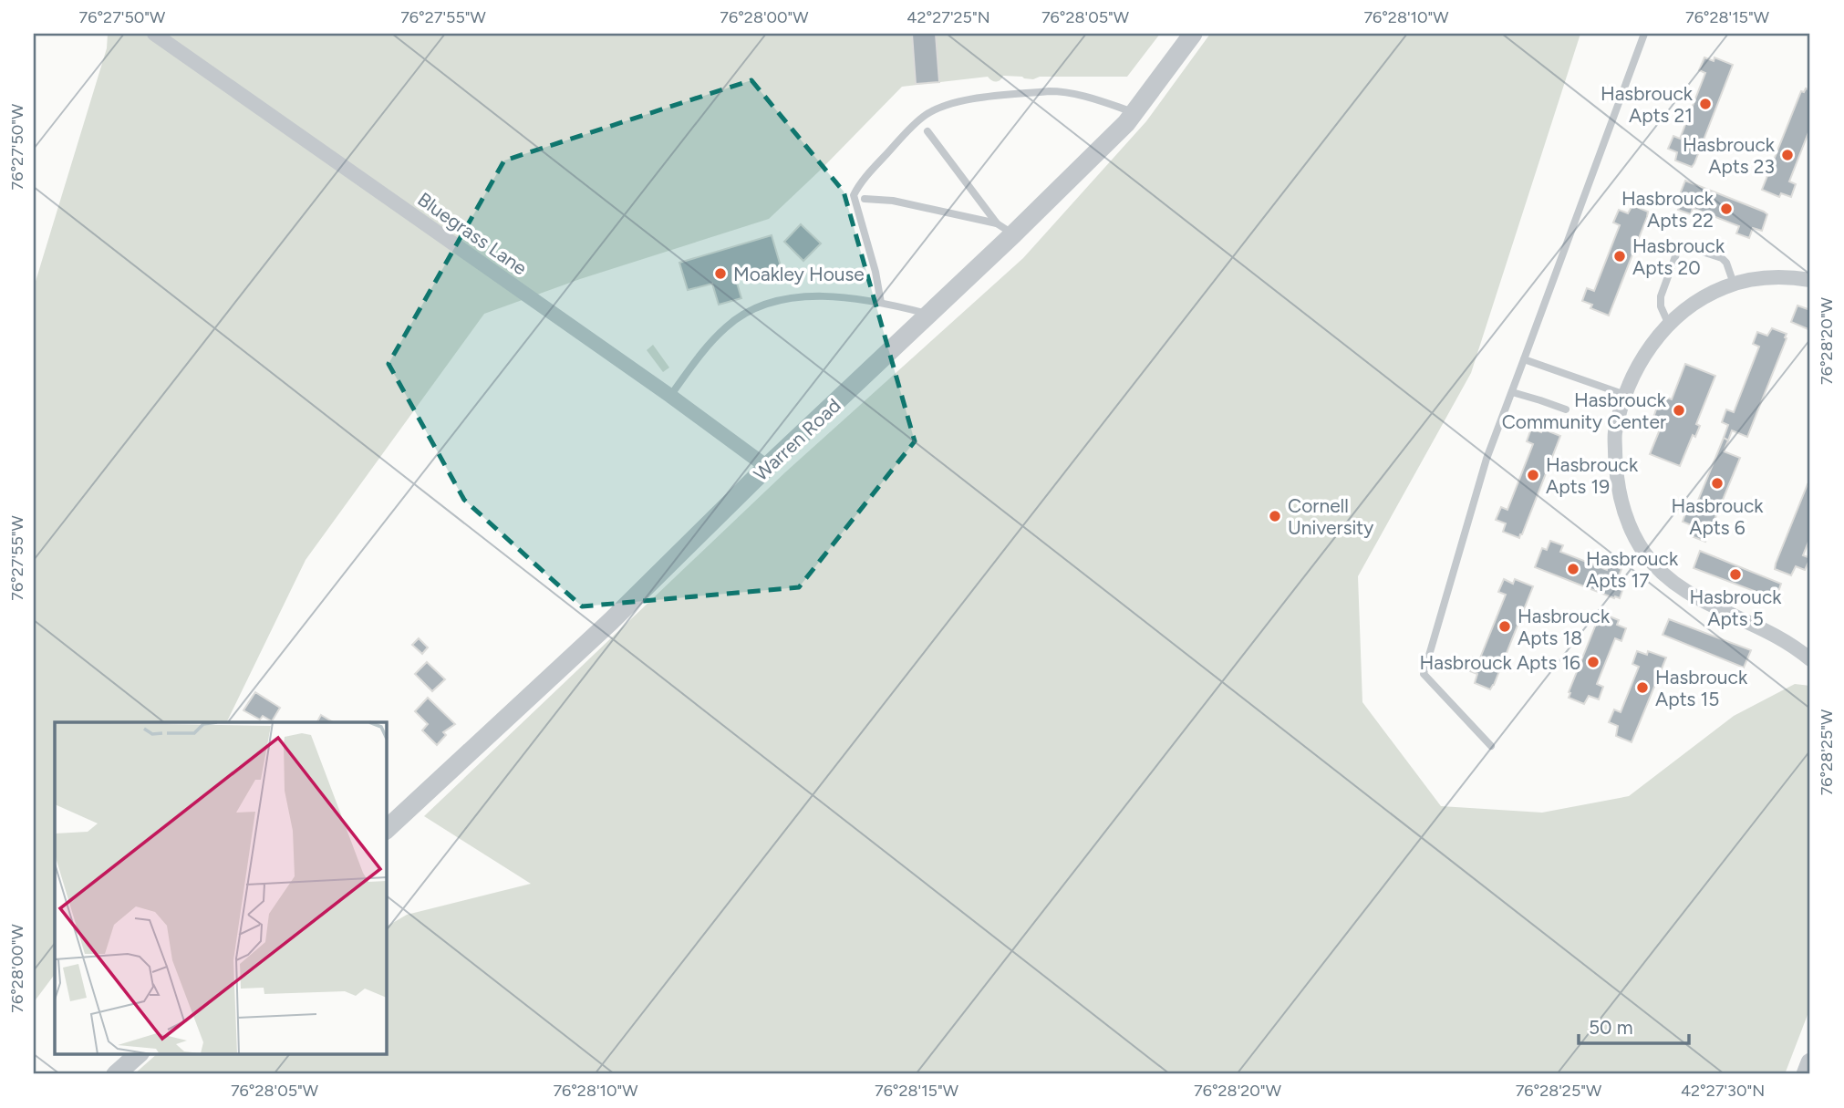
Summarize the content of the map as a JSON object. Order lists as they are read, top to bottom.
{
  "streets": {
    "street": ["Bluegrass Lane", "Warren Road"]
  },
  "crossings": [
    ["Bluegrass Lane", "Warren Road"]
  ],
  "places": [
    "Hasbrouck Apts 21",
    "Hasbrouck Apts 23",
    "Hasbrouck Apts 22",
    "Hasbrouck Apts 20",
    "Moakley House",
    "Hasbrouck Community Center",
    "Hasbrouck Apts 19",
    "Hasbrouck Apts 6",
    "Cornell University",
    "Hasbrouck Apts 17",
    "Hasbrouck Apts 5",
    "Hasbrouck Apts 18",
    "Hasbrouck Apts 16",
    "Hasbrouck Apts 15"
  ],
  "scale_bar": "50 m",
  "coordinates": [
    "76°27'50\"W",
    "76°27'55\"W",
    "76°28'00\"W",
    "42°27'25\"N",
    "76°28'05\"W",
    "76°28'10\"W",
    "76°28'15\"W",
    "76°28'20\"W",
    "76°28'25\"W",
    "42°27'30\"N"
  ]
}
